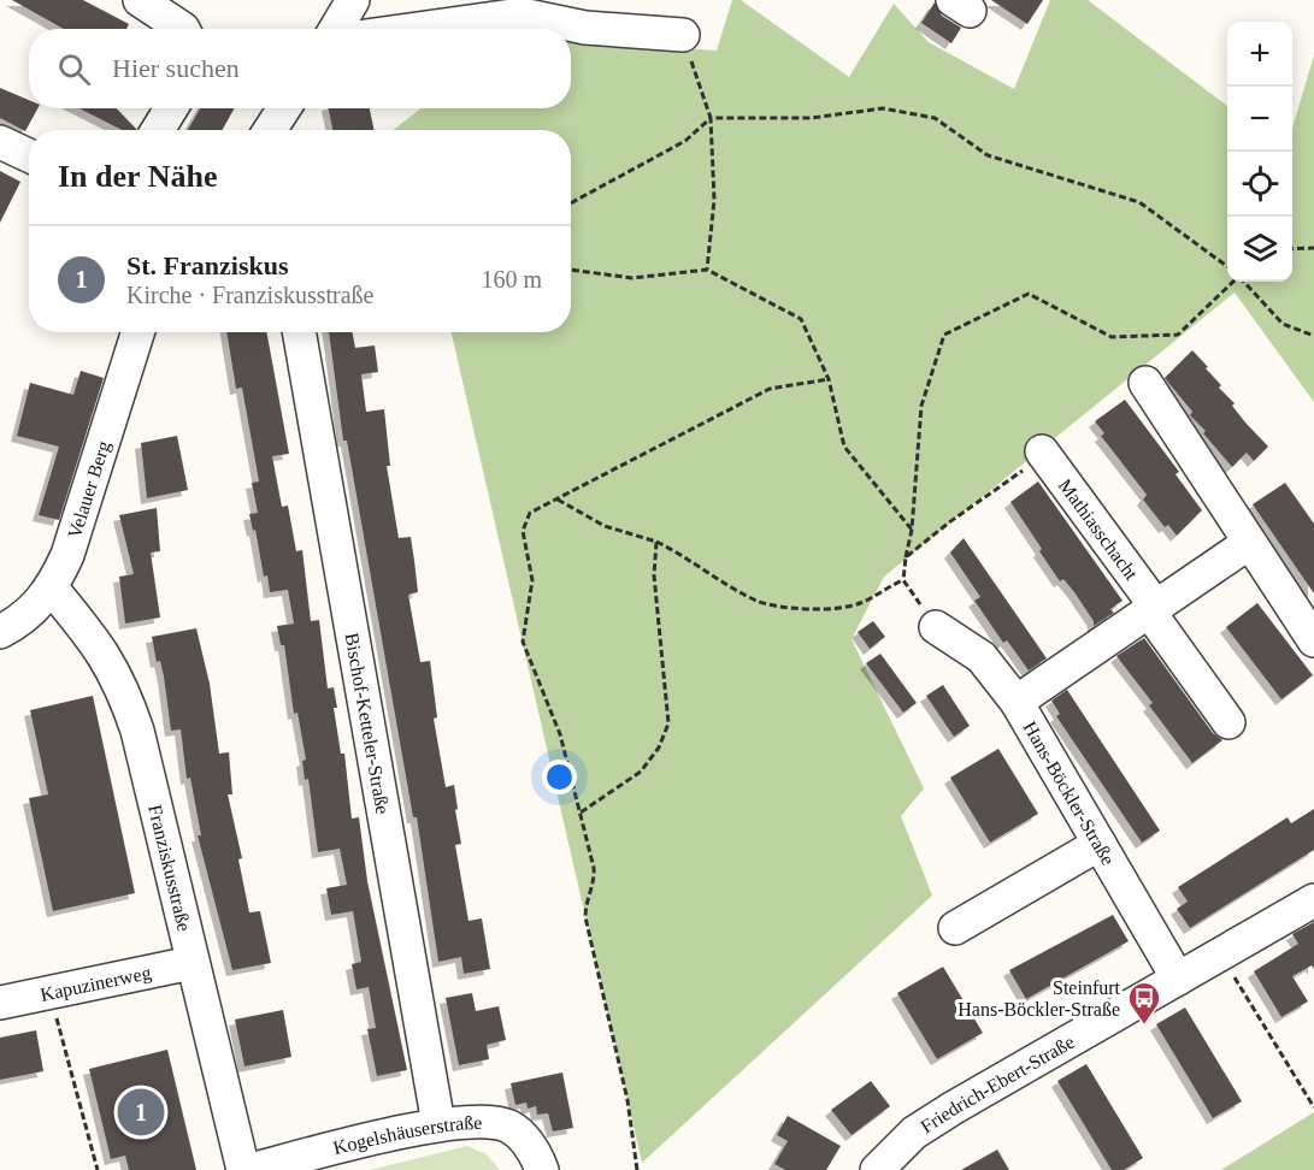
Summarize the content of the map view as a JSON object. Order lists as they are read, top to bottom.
{
  "streets": {
    "street": [
      "Velauer Berg",
      "Mathiasschacht",
      "Bischof-Ketteler-Straße",
      "Hans-Böckler-Straße",
      "Franziskusstraße",
      "Kapuzinerweg",
      "Friedrich-Ebert-Straße",
      "Kogelshäuserstraße"
    ]
  },
  "crossings": [
    ["Velauer Berg", "Franziskusstraße"],
    ["Bischof-Ketteler-Straße", "Kogelshäuserstraße"],
    ["Hans-Böckler-Straße", "Friedrich-Ebert-Straße"],
    ["Franziskusstraße", "Kapuzinerweg"]
  ],
  "places": {
    "bus stop": ["Steinfurt Hans-Böckler-Straße"]
  },
  "page": {
    "map_buttons": ["+", "−"],
    "search": "Hier suchen",
    "heading": "In der Nähe",
    "list": [
      {
        "mark": "1",
        "name": "St. Franziskus",
        "note": "Kirche · Franziskusstraße",
        "value": "160 m"
      }
    ],
    "pins": "1"
  }
}
